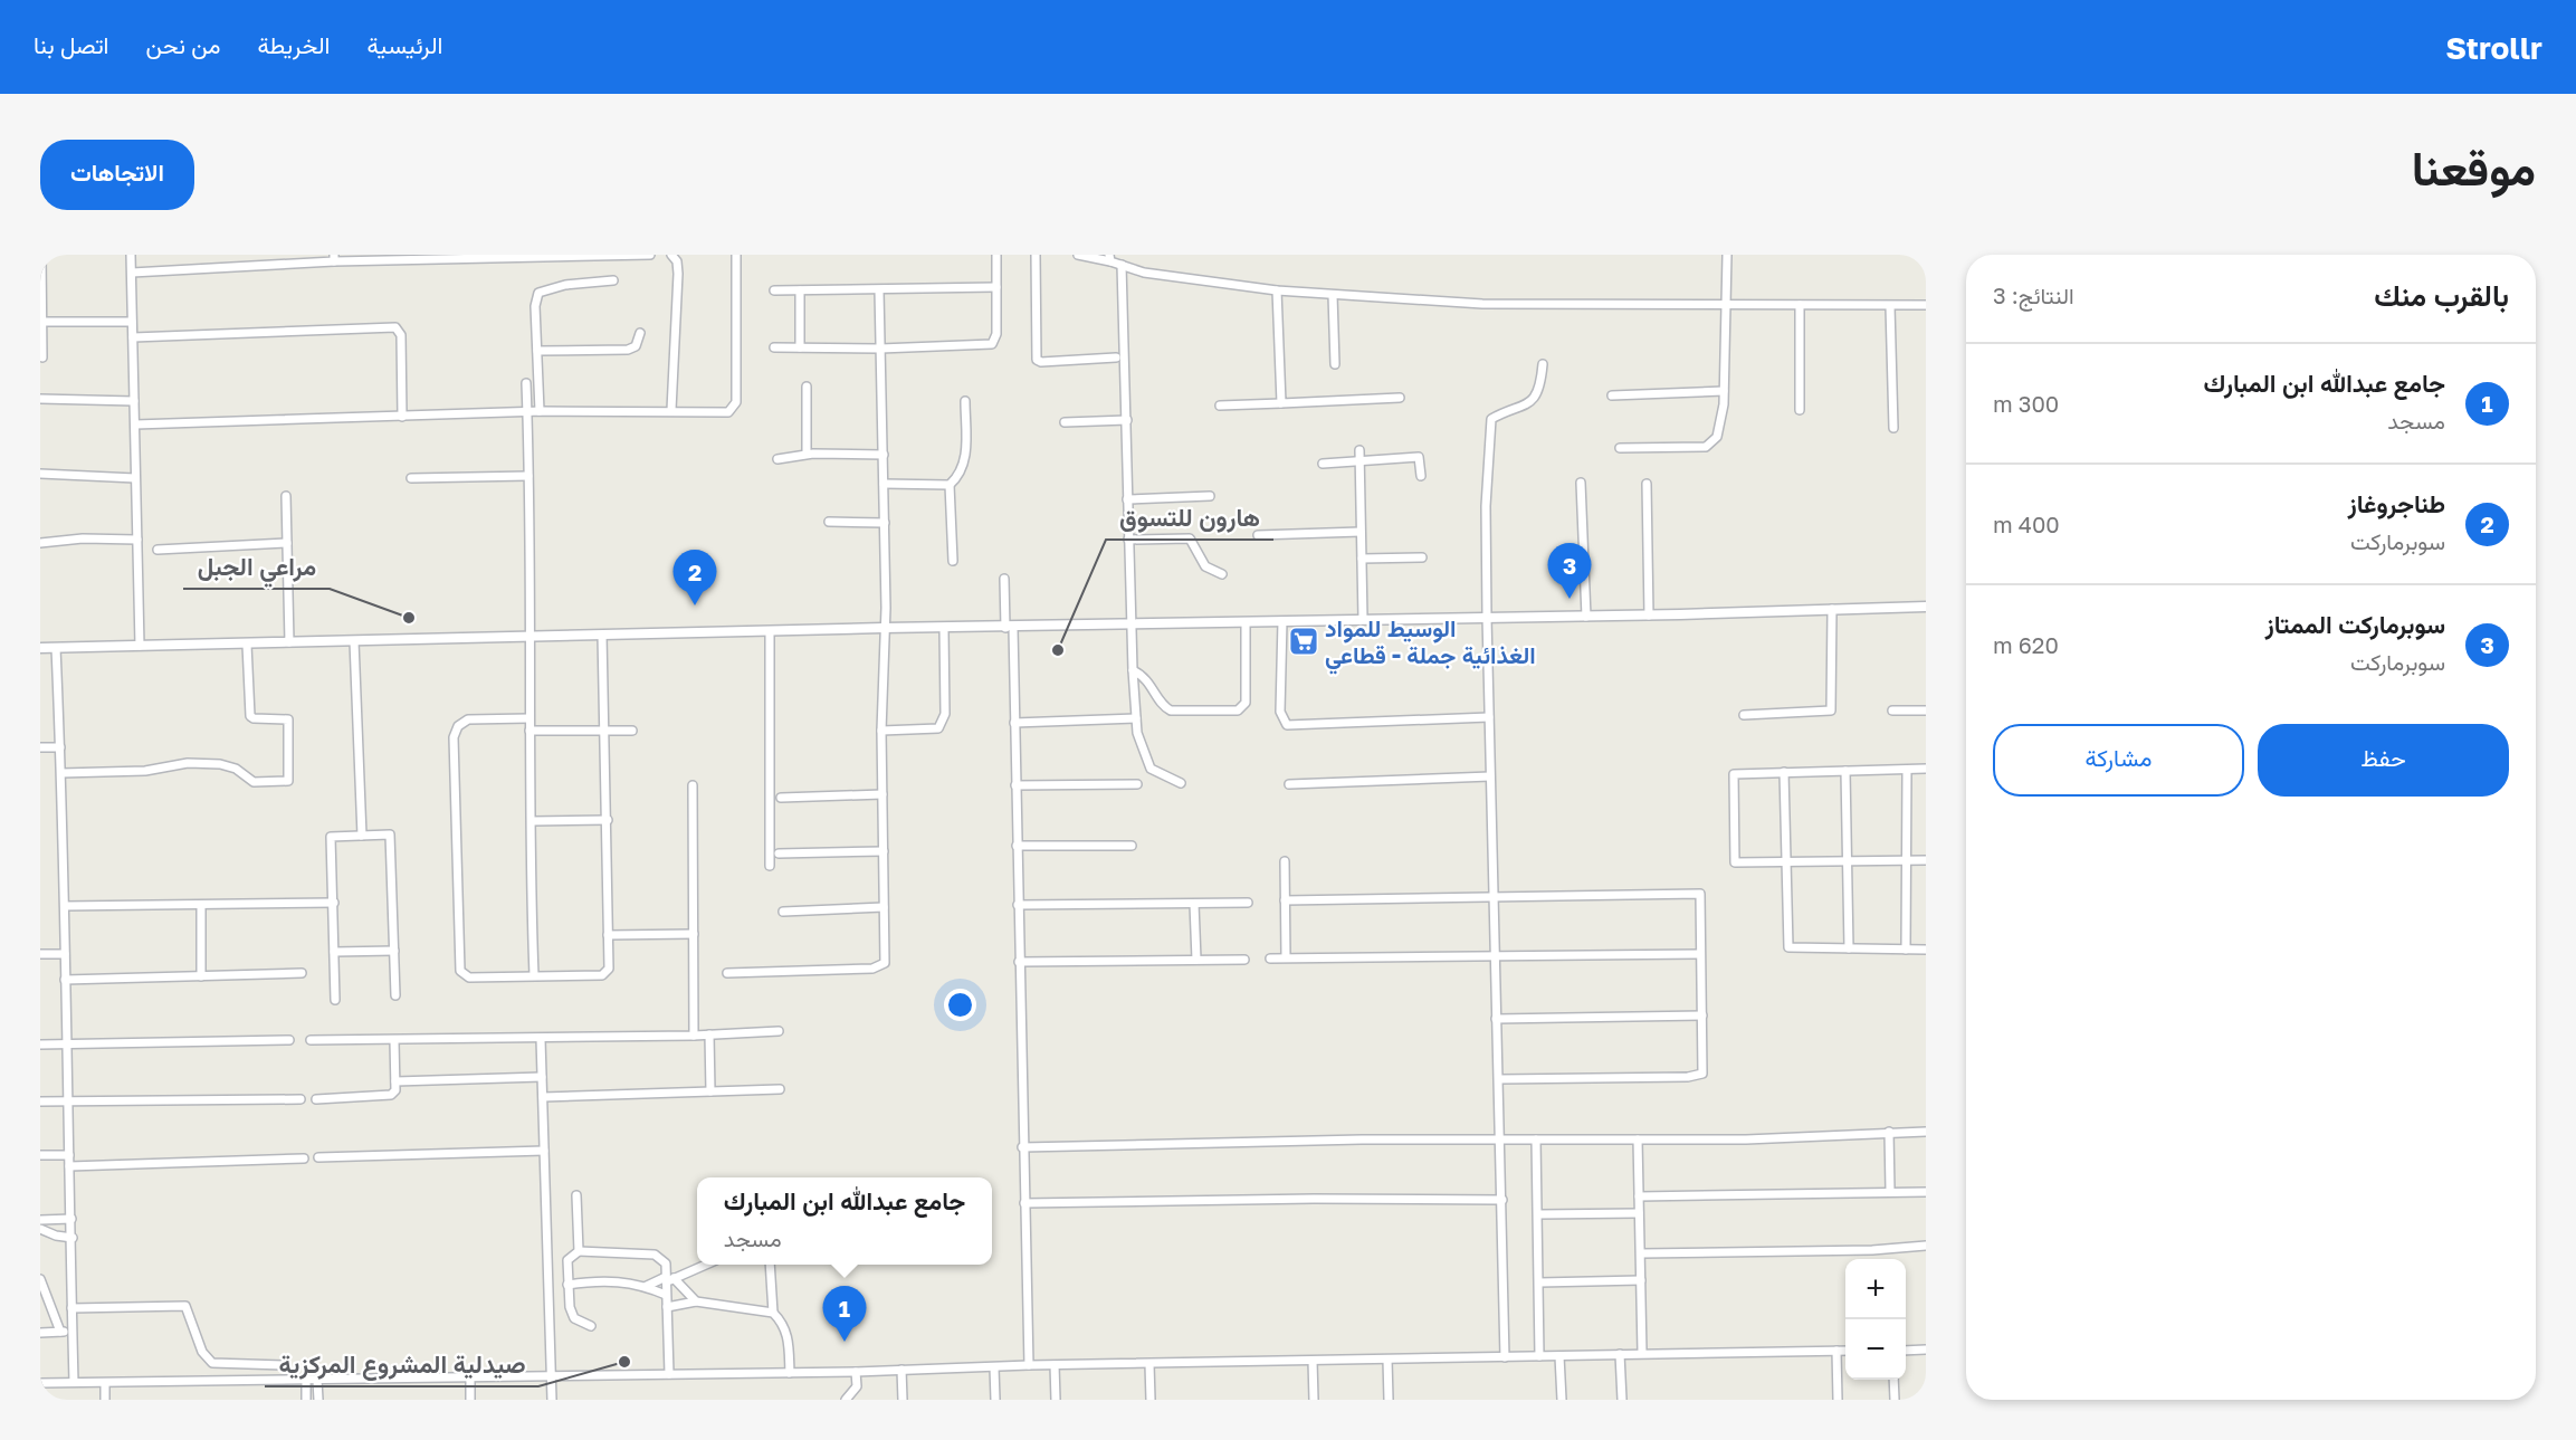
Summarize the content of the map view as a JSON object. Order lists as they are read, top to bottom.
{
  "places": {
    "other": ["مراعي الجبل", "هارون للتسوق", "صيدلية المشروع المركزية"],
    "supermarket": ["الوسيط للمواد الغذائية جملة - قطاعي"]
  },
  "page": {
    "header": "Strollr",
    "nav": [
      "الرئيسية",
      "الخريطة",
      "من نحن",
      "اتصل بنا"
    ],
    "title": "موقعنا",
    "buttons": [
      "الاتجاهات",
      ["حفظ", "مشاركة"]
    ],
    "heading": ["بالقرب منك", "النتائج: 3"],
    "list": [
      {
        "mark": "1",
        "name": "جامع عبدالله ابن المبارك",
        "note": "مسجد",
        "value": "300 m"
      },
      {
        "mark": "2",
        "name": "طناجروغاز",
        "note": "سوبرماركت",
        "value": "400 m"
      },
      {
        "mark": "3",
        "name": "سوبرماركت الممتاز",
        "note": "سوبرماركت",
        "value": "620 m"
      }
    ],
    "pins": ["3", "2", "1"],
    "popup": ["جامع عبدالله ابن المبارك", "مسجد"],
    "map_buttons": ["+", "−"]
  }
}
